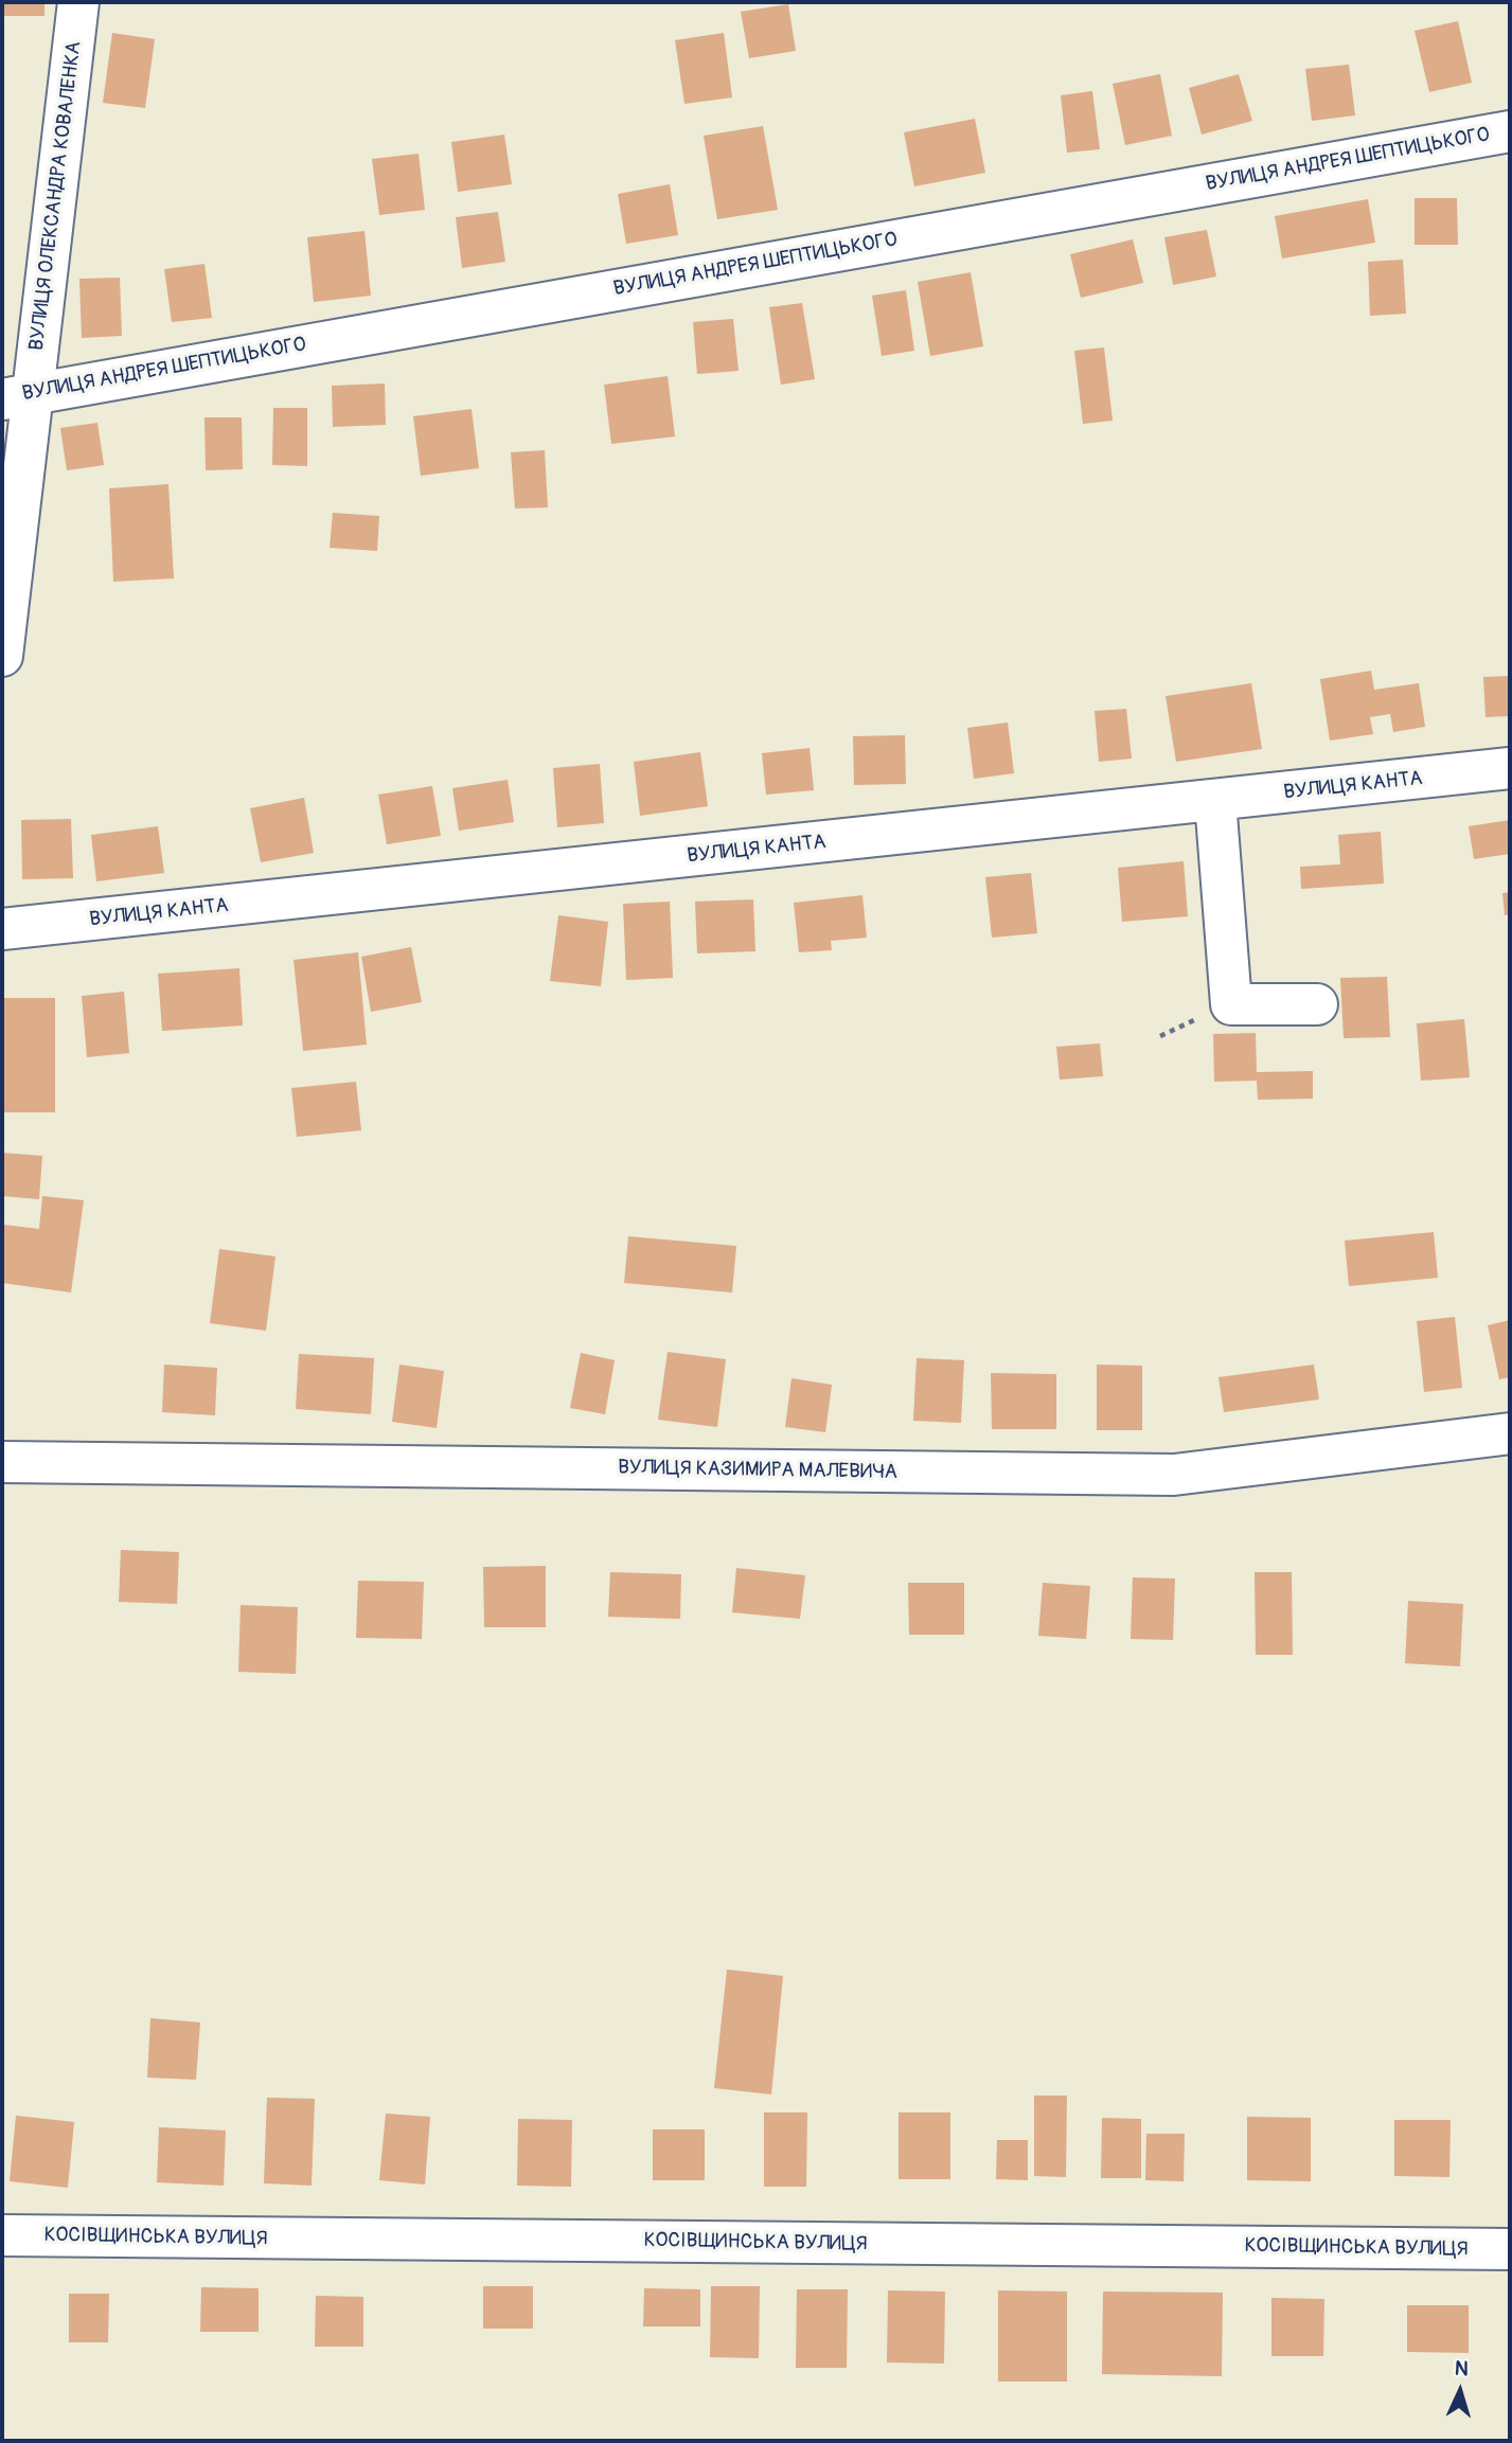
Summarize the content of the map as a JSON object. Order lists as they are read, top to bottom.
{
  "streets": {
    "street": [
      "ВУЛИЦЯ АНДРЕЯ ШЕПТИЦЬКОГО",
      "ВУЛИЦЯ ОЛЕКСАНДРА КОВАЛЕНКА",
      "ВУЛИЦЯ КАНТА",
      "ВУЛИЦЯ КАЗИМИРА МАЛЕВИЧА",
      "КОСІВЩИНСЬКА ВУЛИЦЯ"
    ]
  },
  "crossings": [
    ["ВУЛИЦЯ АНДРЕЯ ШЕПТИЦЬКОГО", "ВУЛИЦЯ ОЛЕКСАНДРА КОВАЛЕНКА"]
  ],
  "north": "top"
}
